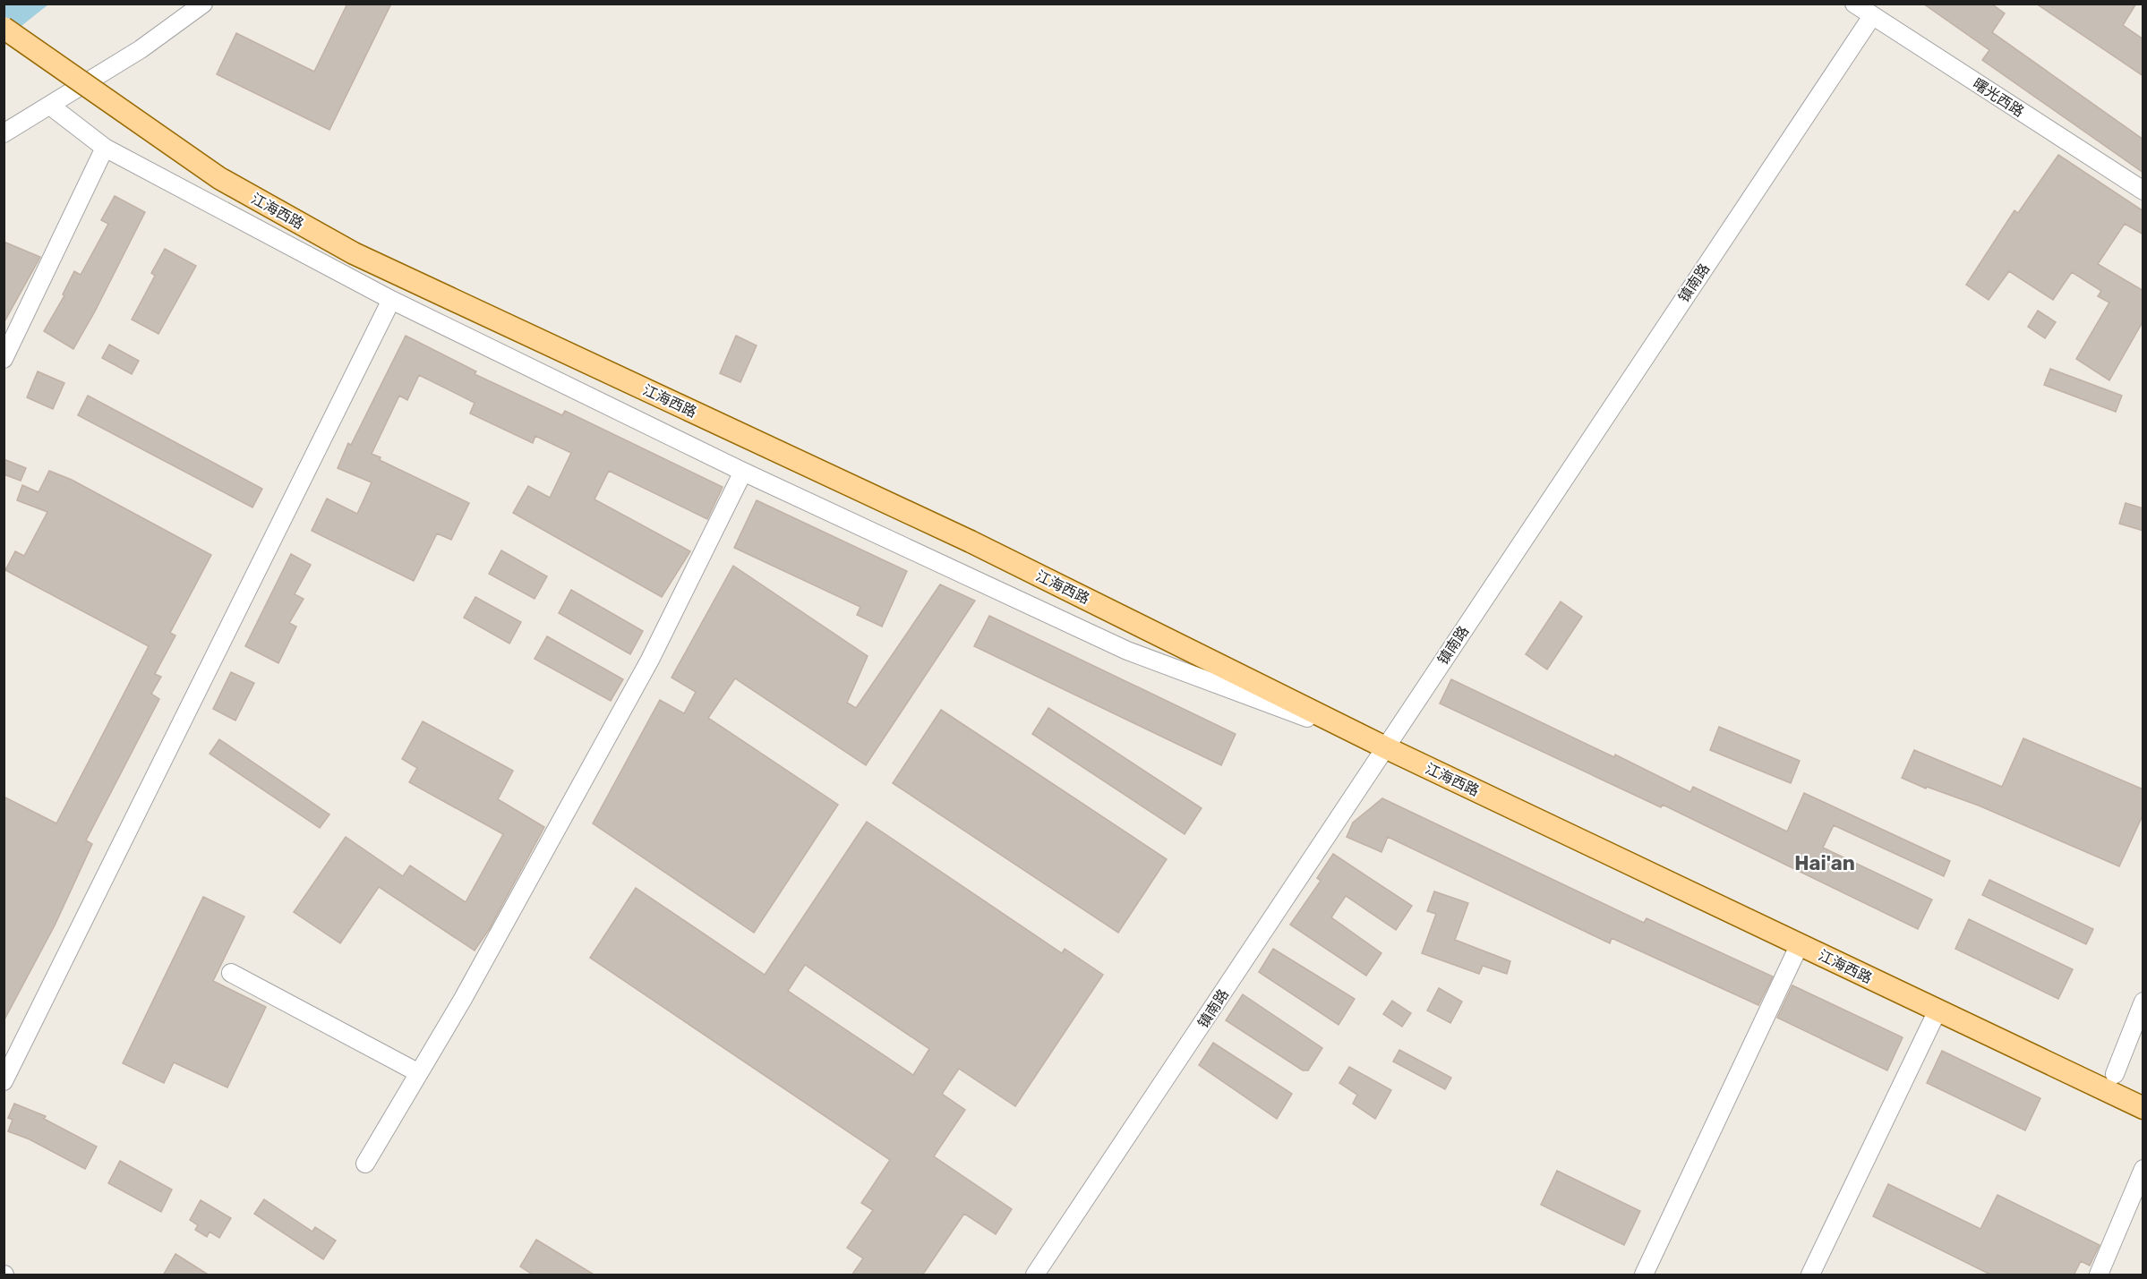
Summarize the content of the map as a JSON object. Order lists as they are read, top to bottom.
{
  "streets": {
    "main road": ["江海西路"],
    "street": ["曙光西路", "镇南路"]
  },
  "crossings": [
    ["曙光西路", "镇南路"],
    ["江海西路", "镇南路"]
  ],
  "districts": ["Hai'an"]
}
